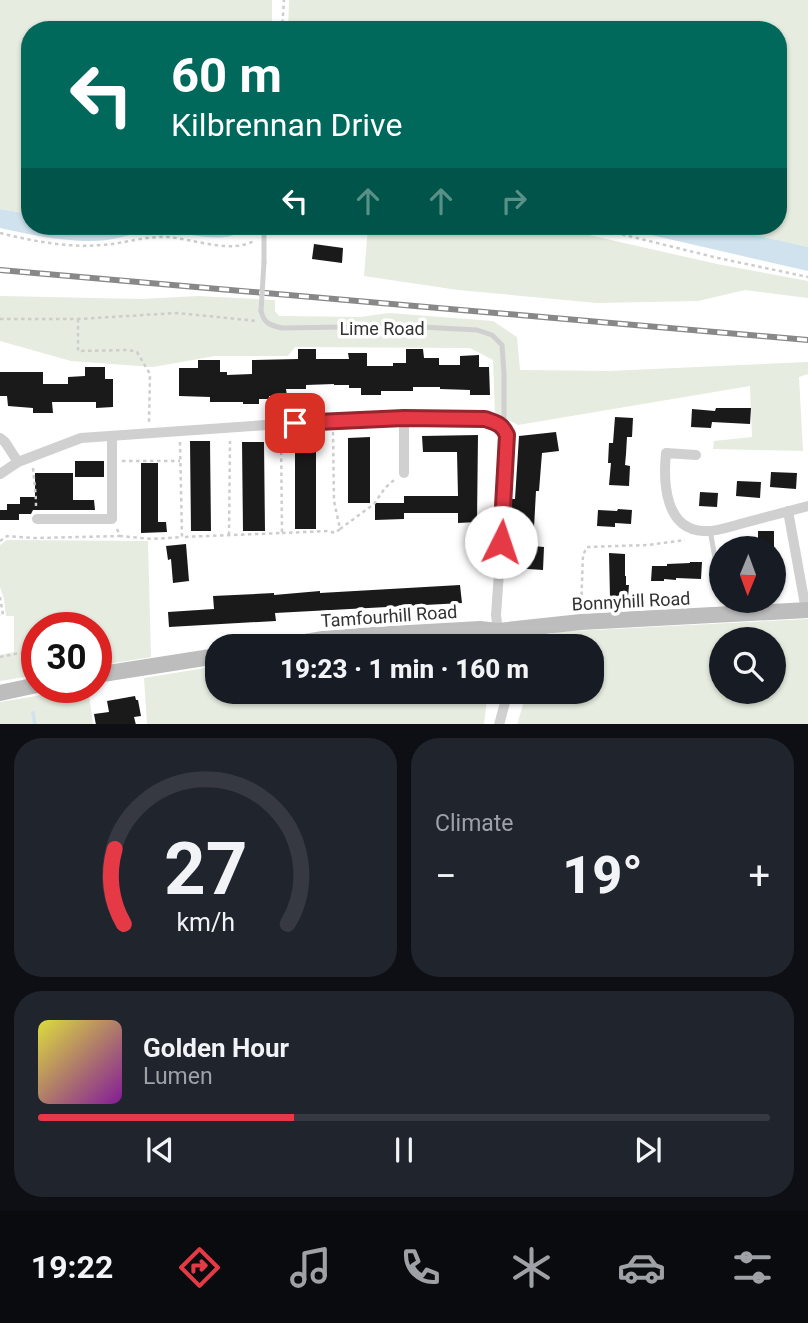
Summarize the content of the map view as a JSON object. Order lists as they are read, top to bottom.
{
  "streets": {
    "main road": ["Bonnyhill Road", "Tamfourhill Road"],
    "lane": ["Lime Road"]
  },
  "crossings": [
    ["Bonnyhill Road", "Tamfourhill Road"]
  ],
  "north": "bottom",
  "page": {
    "turn": ["60 m", "Kilbrennan Drive"],
    "limit": "30",
    "trip": "19:23 · 1 min · 160 m",
    "tile": "Climate",
    "heat": ["−", "19°", "+"],
    "song": ["Golden Hour", "Lumen"],
    "tabs": "19:22",
    "gauge": ["27", "km/h"]
  }
}
